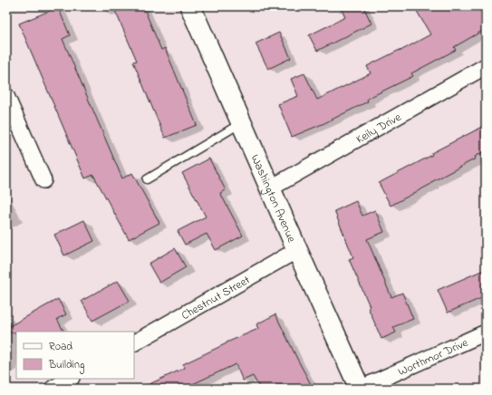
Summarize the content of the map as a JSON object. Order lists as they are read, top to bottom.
{
  "streets": {
    "street": [
      "Keily Drive",
      "Washington Avenue",
      "Chestnut Street",
      "Worthmor Drive"
    ]
  },
  "crossings": [
    ["Keily Drive", "Washington Avenue"],
    ["Washington Avenue", "Chestnut Street"],
    ["Washington Avenue", "Worthmor Drive"]
  ],
  "legend": ["Road", "Building"]
}
